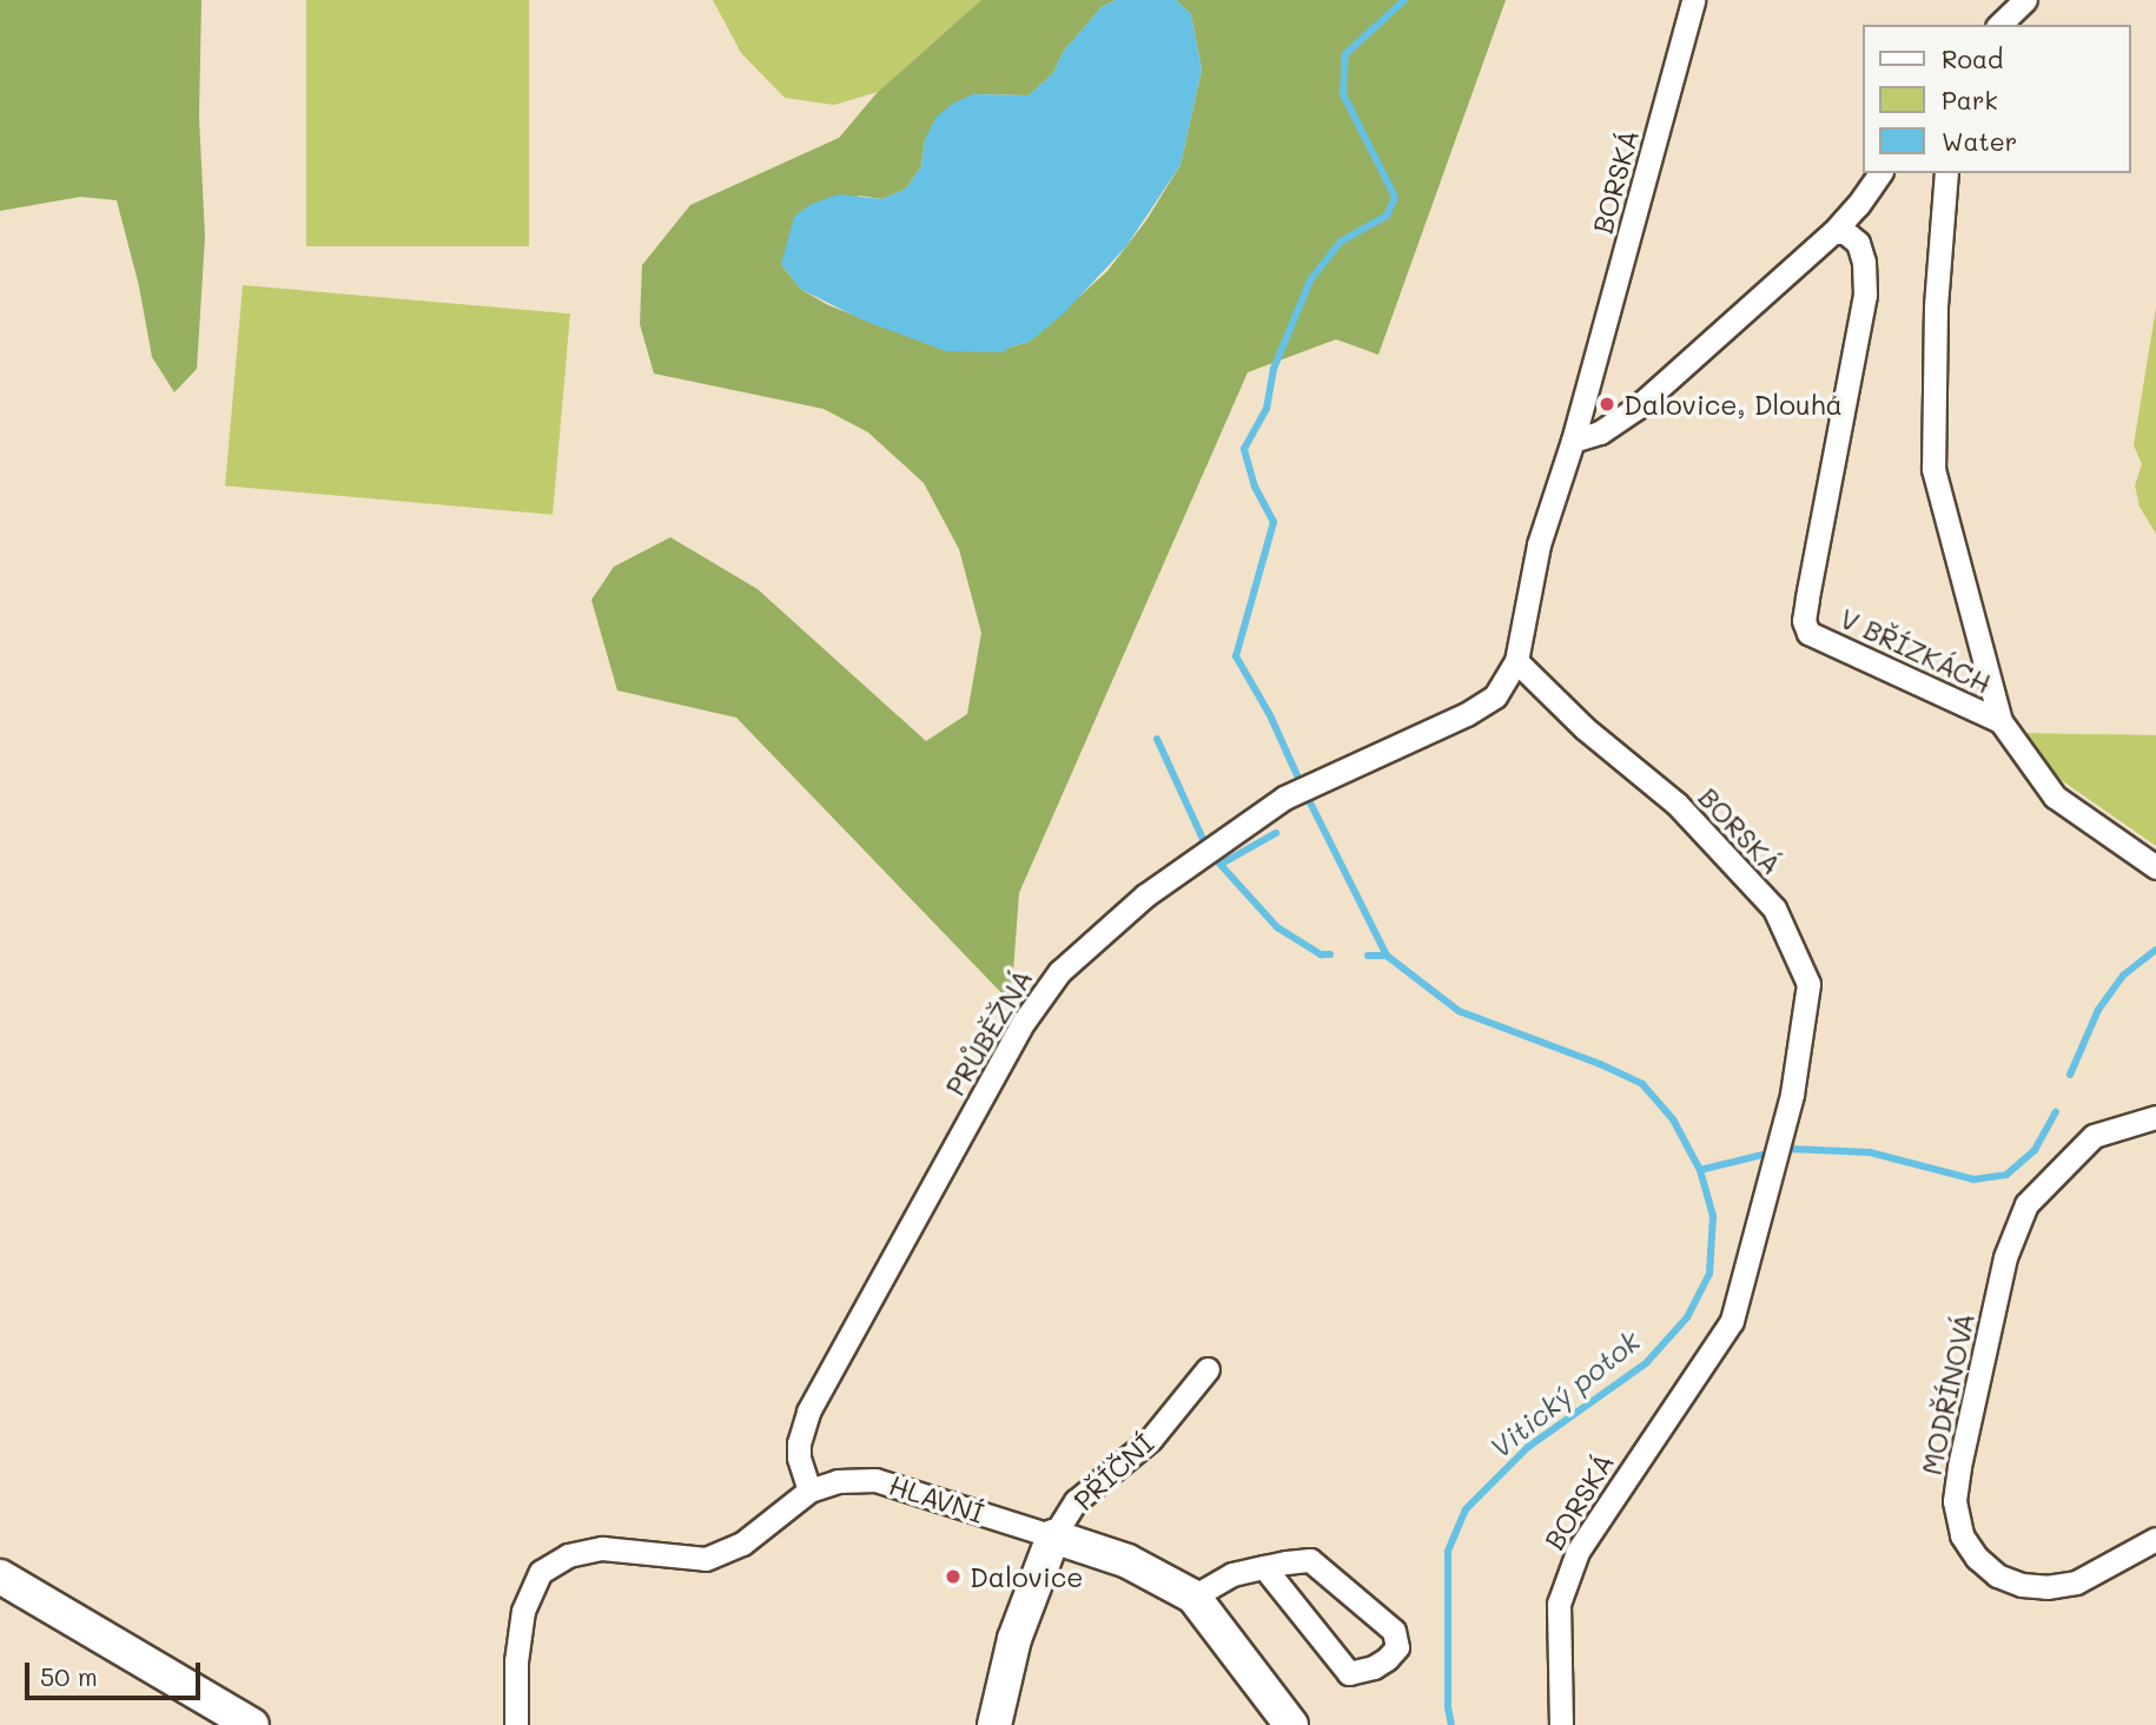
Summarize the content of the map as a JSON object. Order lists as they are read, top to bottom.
{
  "streets": {
    "street": [
      "BORSKÁ",
      "V BŘÍZKÁCH",
      "PRŮBĚŽNÁ",
      "MODŘÍNOVÁ",
      "PŘÍČNÍ",
      "HLAVNÍ"
    ]
  },
  "crossings": [
    ["BORSKÁ", "PRŮBĚŽNÁ"],
    ["PRŮBĚŽNÁ", "HLAVNÍ"],
    ["PŘÍČNÍ", "HLAVNÍ"]
  ],
  "water": ["Vitický potok"],
  "places": ["Dalovice, Dlouhá", "Dalovice"],
  "legend": ["Road", "Park", "Water"],
  "scale_bar": "50 m"
}
